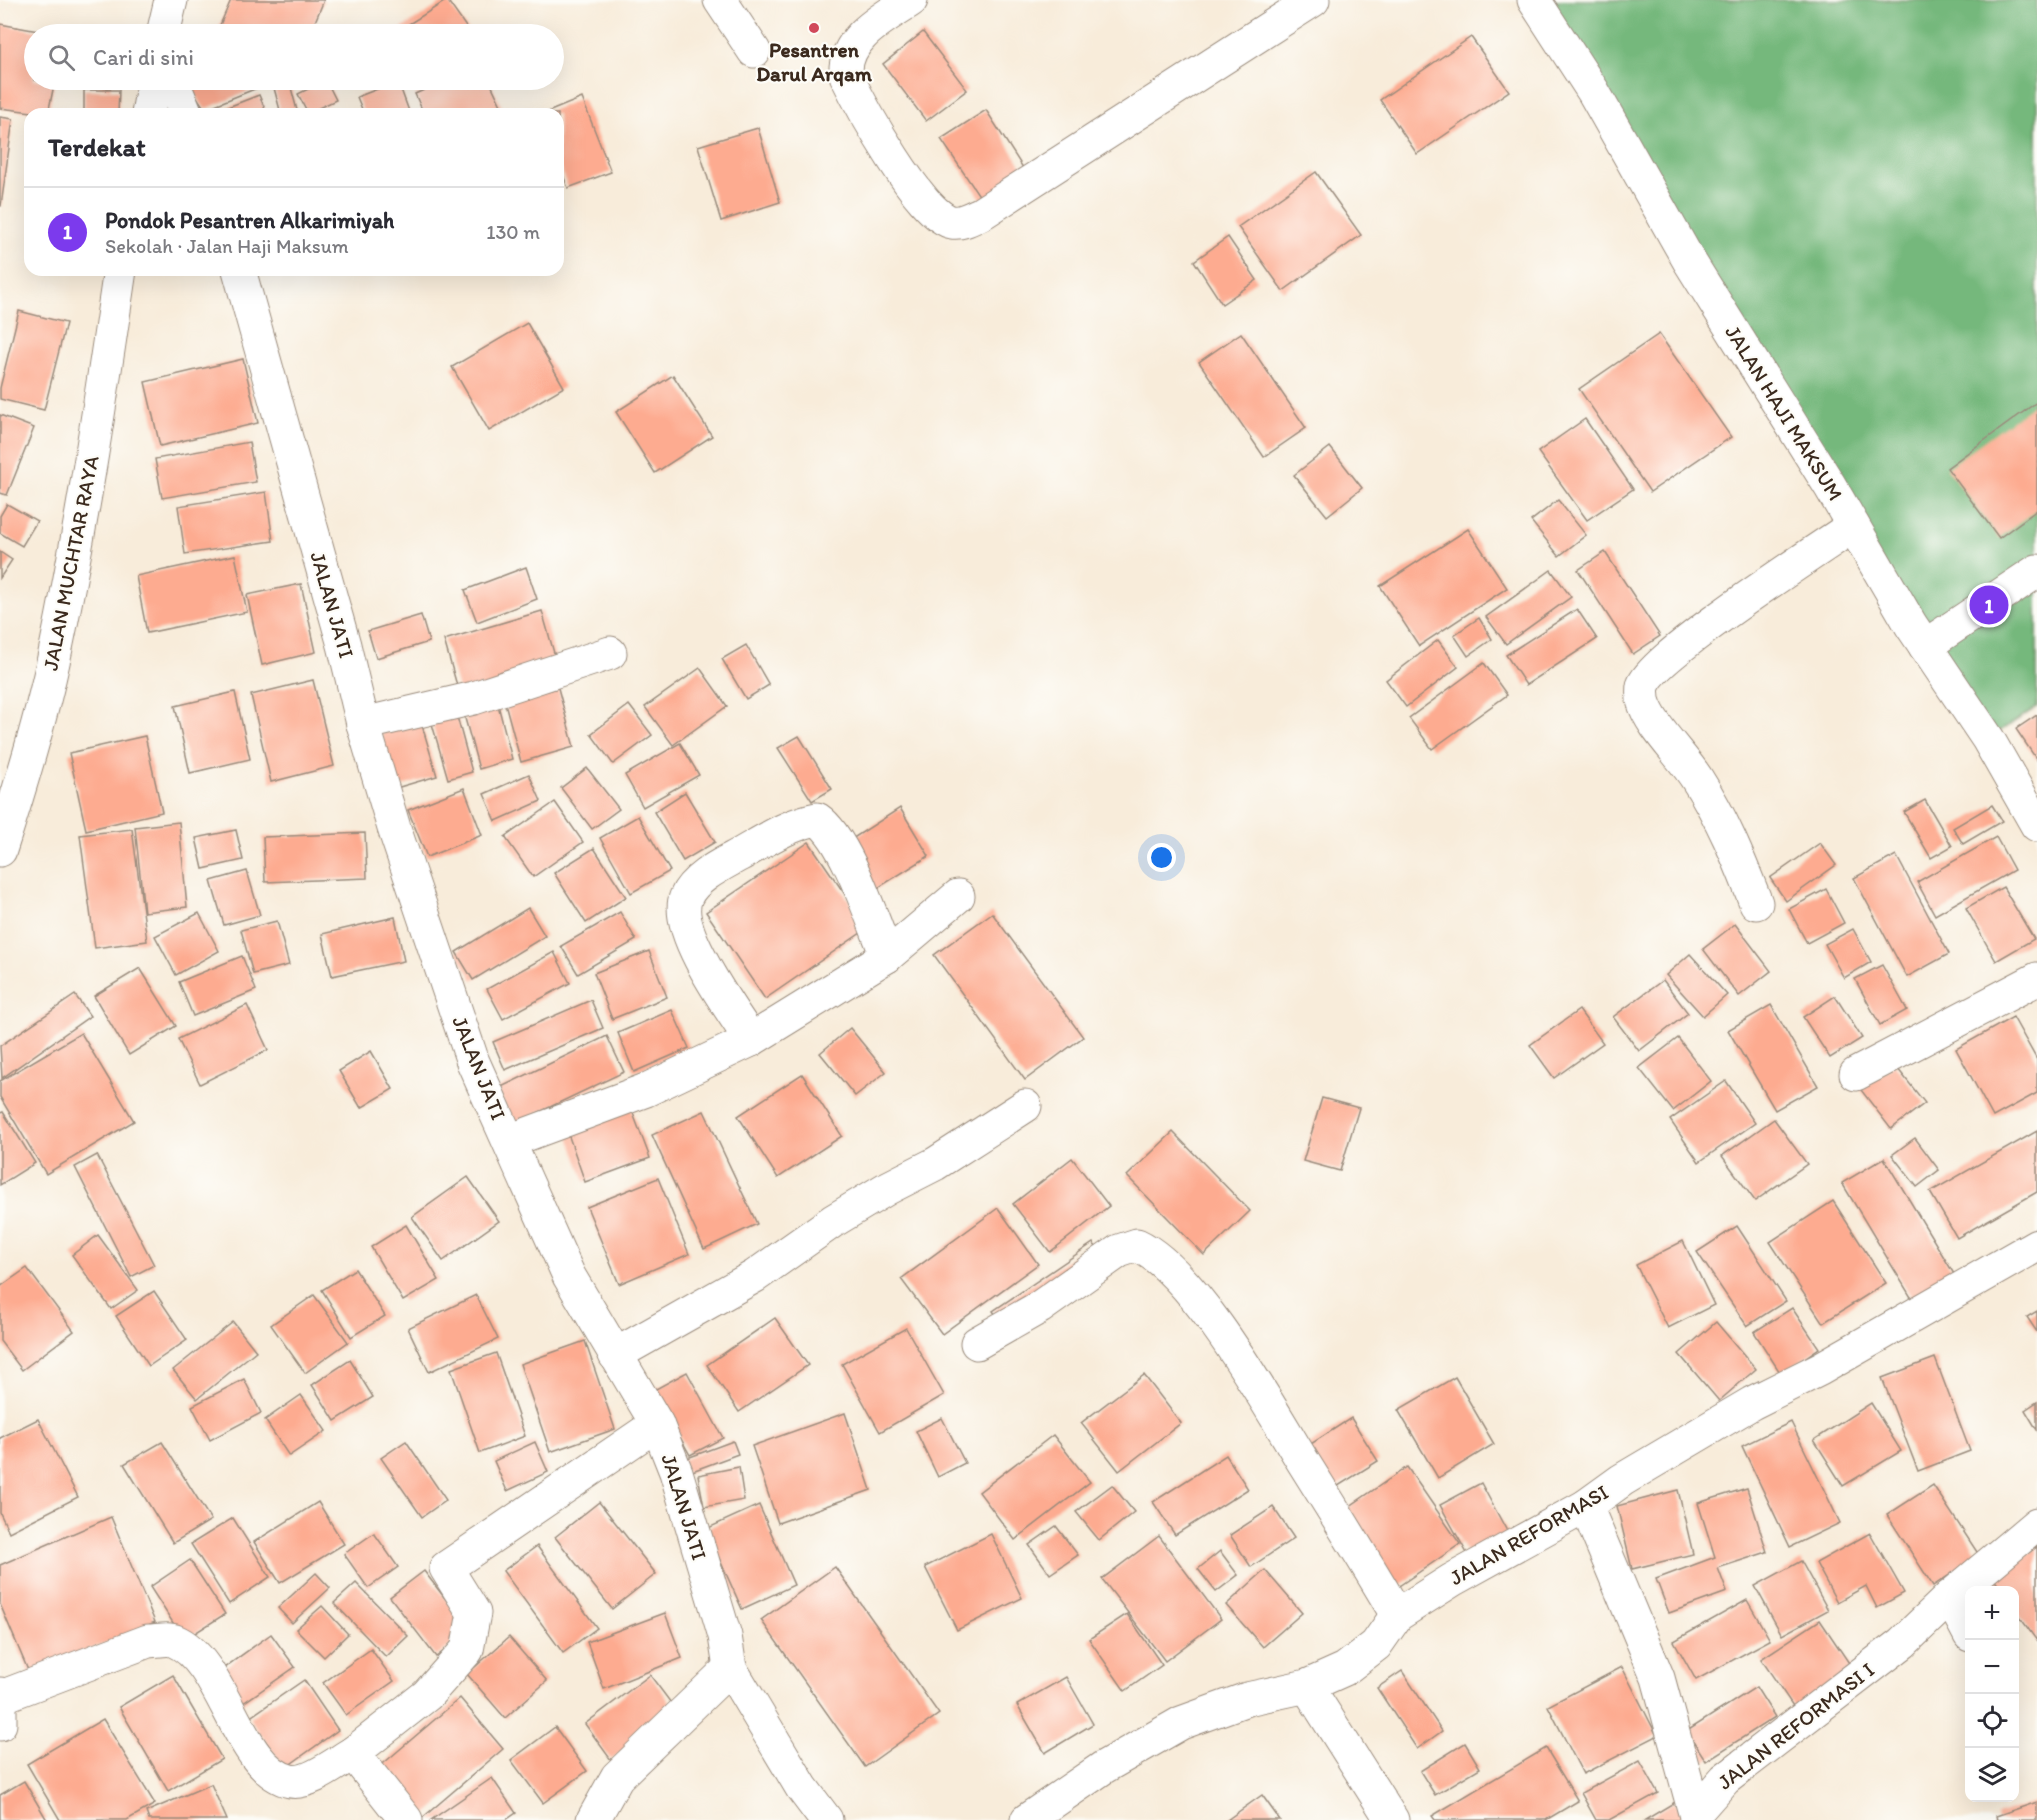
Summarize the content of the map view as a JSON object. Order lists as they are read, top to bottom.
{
  "streets": {
    "main road": [
      "JALAN HAJI MAKSUM",
      "JALAN MUCHTAR RAYA",
      "JALAN JATI",
      "JALAN REFORMASI",
      "JALAN REFORMASI I"
    ]
  },
  "crossings": [
    ["JALAN REFORMASI", "JALAN REFORMASI I"]
  ],
  "places": ["Pesantren Darul Arqam"],
  "page": {
    "search": "Cari di sini",
    "heading": "Terdekat",
    "list": [
      {
        "mark": "1",
        "name": "Pondok Pesantren Alkarimiyah",
        "note": "Sekolah · Jalan Haji Maksum",
        "value": "130 m"
      }
    ],
    "pins": "1",
    "map_buttons": ["+", "−"]
  }
}
